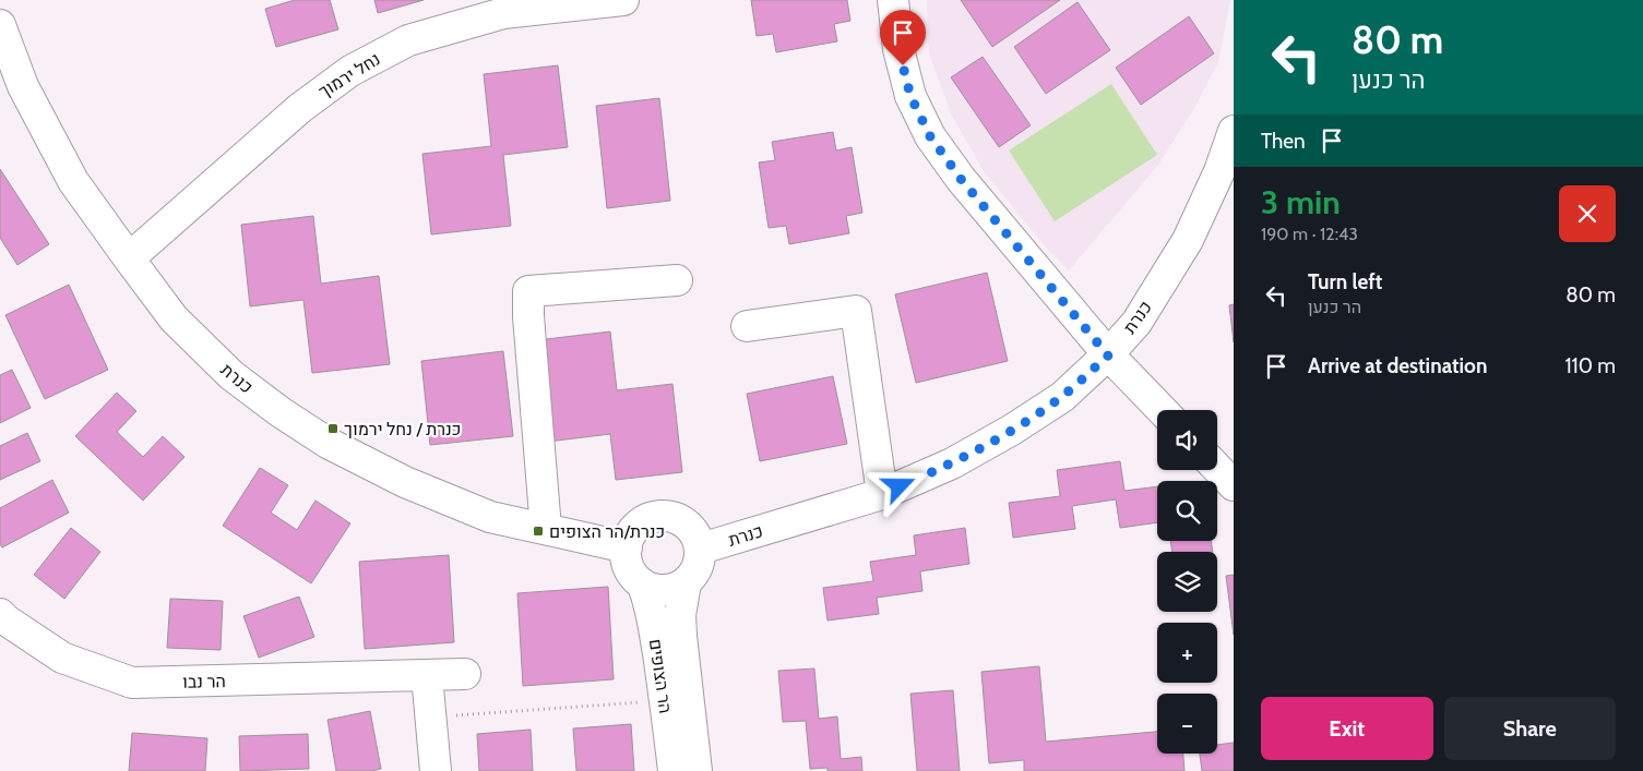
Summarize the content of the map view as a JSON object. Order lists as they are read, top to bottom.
{
  "streets": {
    "street": [
      "נחל ירמוך",
      "כנרת",
      "הר הצופים",
      "הר נבו"
    ]
  },
  "crossings": [
    ["נחל ירמוך", "כנרת"],
    ["כנרת", "הר הצופים"]
  ],
  "places": {
    "transit": ["כנרת / נחל ירמוך", "כנרת/הר הצופים"]
  },
  "page": {
    "turn": ["80 m", "הר כנען"],
    "then": "Then",
    "heading": ["3 min", "190 m · 12:43"],
    "list": [
      {
        "name": "Turn left",
        "note": "הר כנען",
        "value": "80 m"
      },
      {
        "name": "Arrive at destination",
        "value": "110 m"
      }
    ],
    "map_buttons": ["+", "−"],
    "buttons": ["Exit", "Share"]
  }
}
